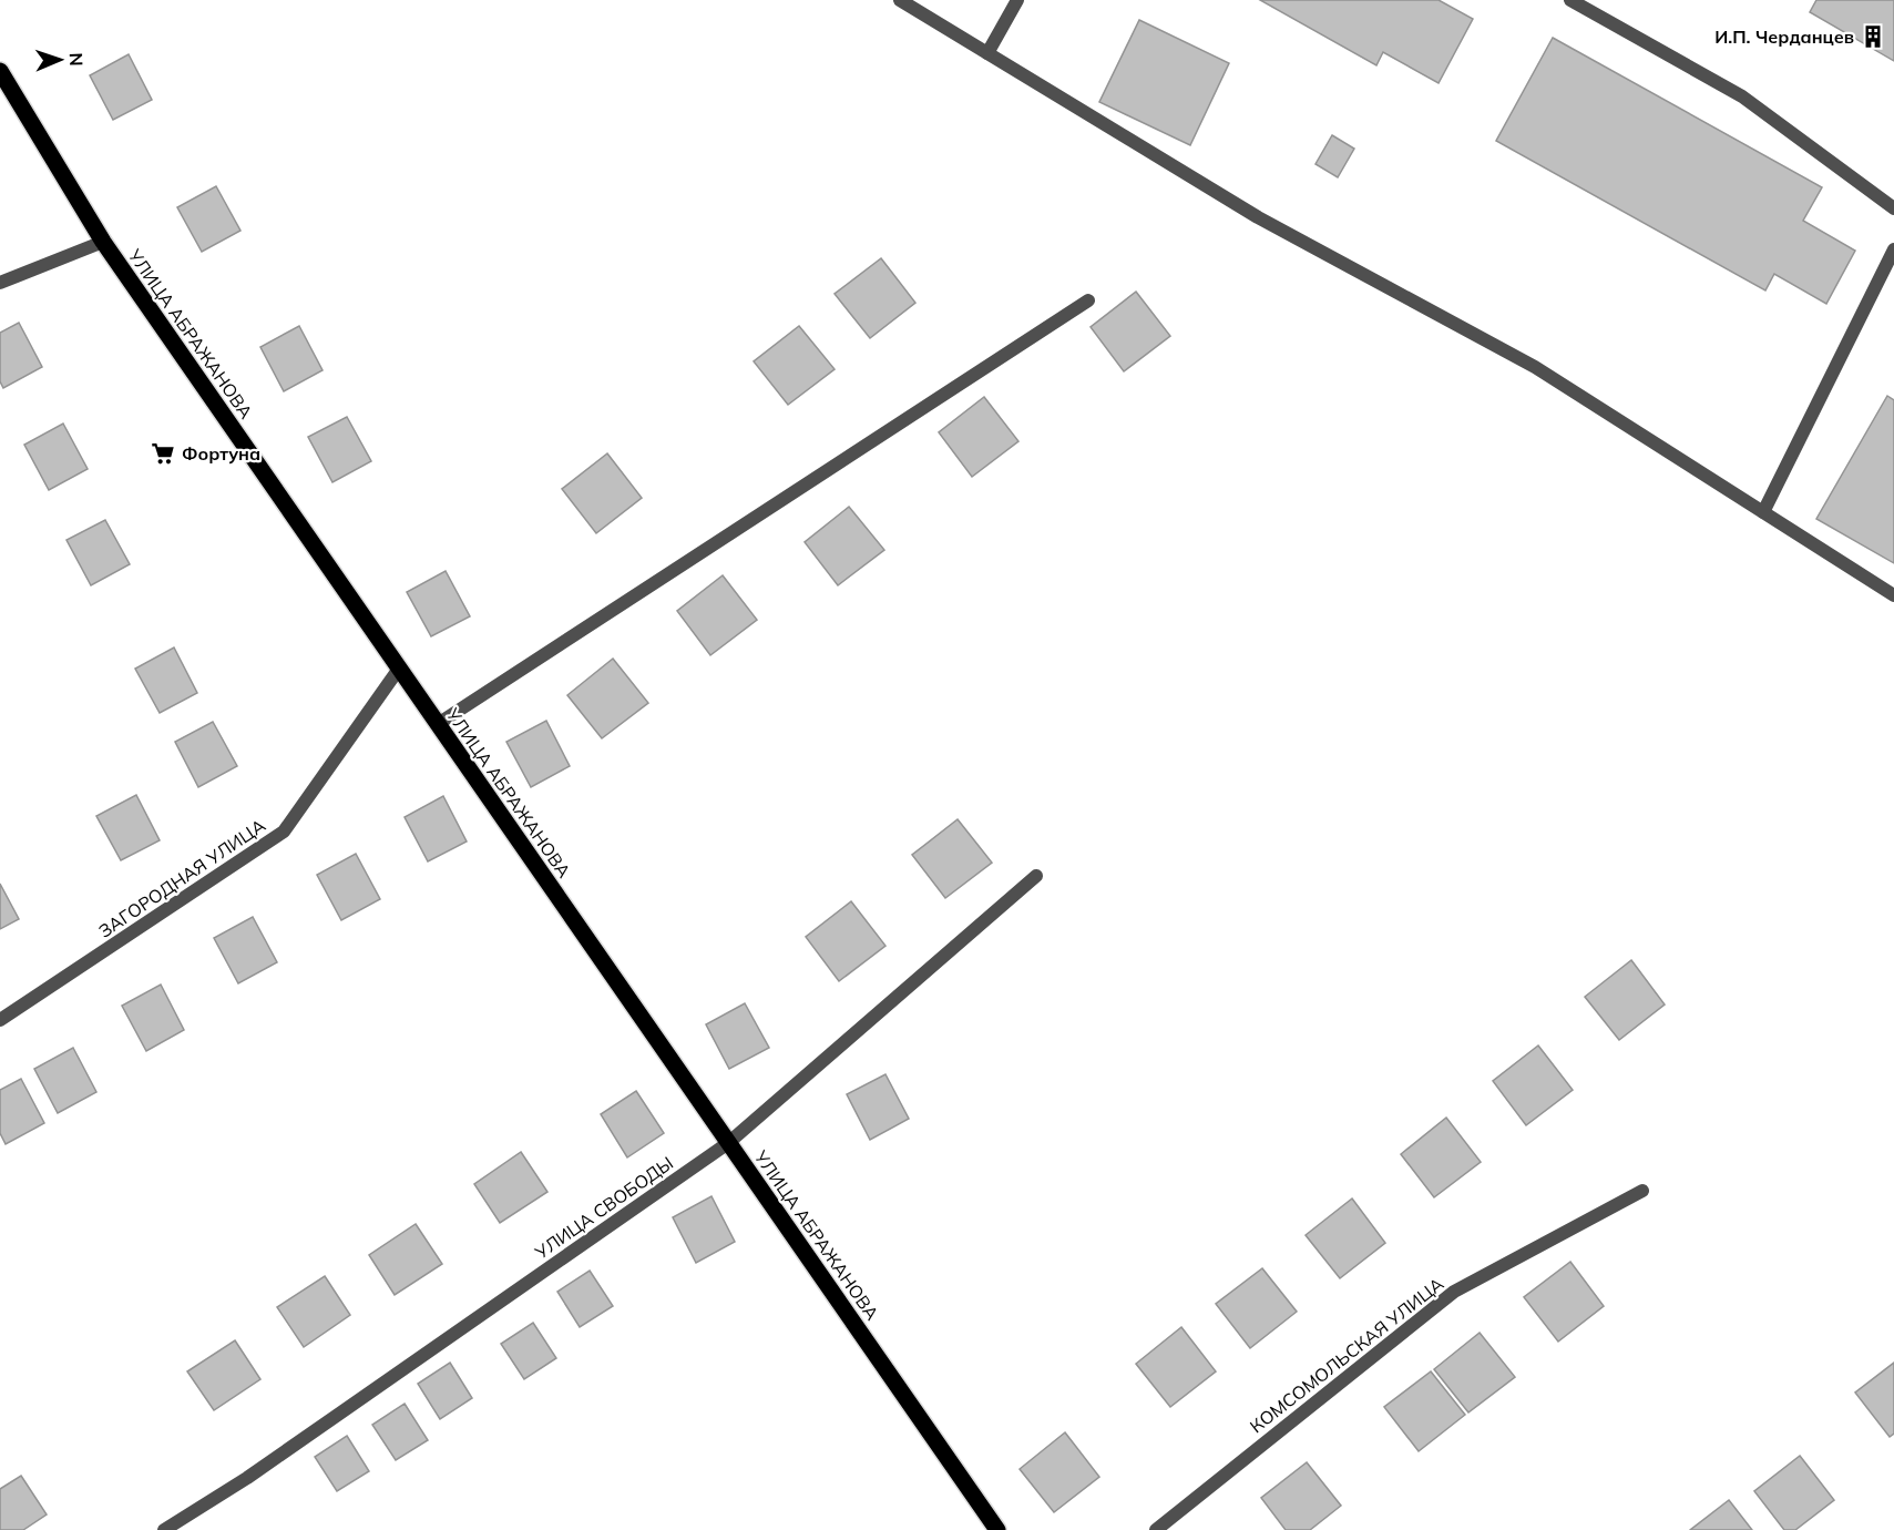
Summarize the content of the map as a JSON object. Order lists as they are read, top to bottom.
{
  "streets": {
    "main road": ["УЛИЦА АБРАЖАНОВА"],
    "street": ["ЗАГОРОДНАЯ УЛИЦА", "УЛИЦА СВОБОДЫ", "КОМСОМОЛЬСКАЯ УЛИЦА"]
  },
  "crossings": [
    ["УЛИЦА АБРАЖАНОВА", "ЗАГОРОДНАЯ УЛИЦА"],
    ["УЛИЦА АБРАЖАНОВА", "УЛИЦА СВОБОДЫ"]
  ],
  "places": {
    "building": ["И.П. Черданцев"],
    "supermarket": ["Фортуна"]
  },
  "north": "right"
}
